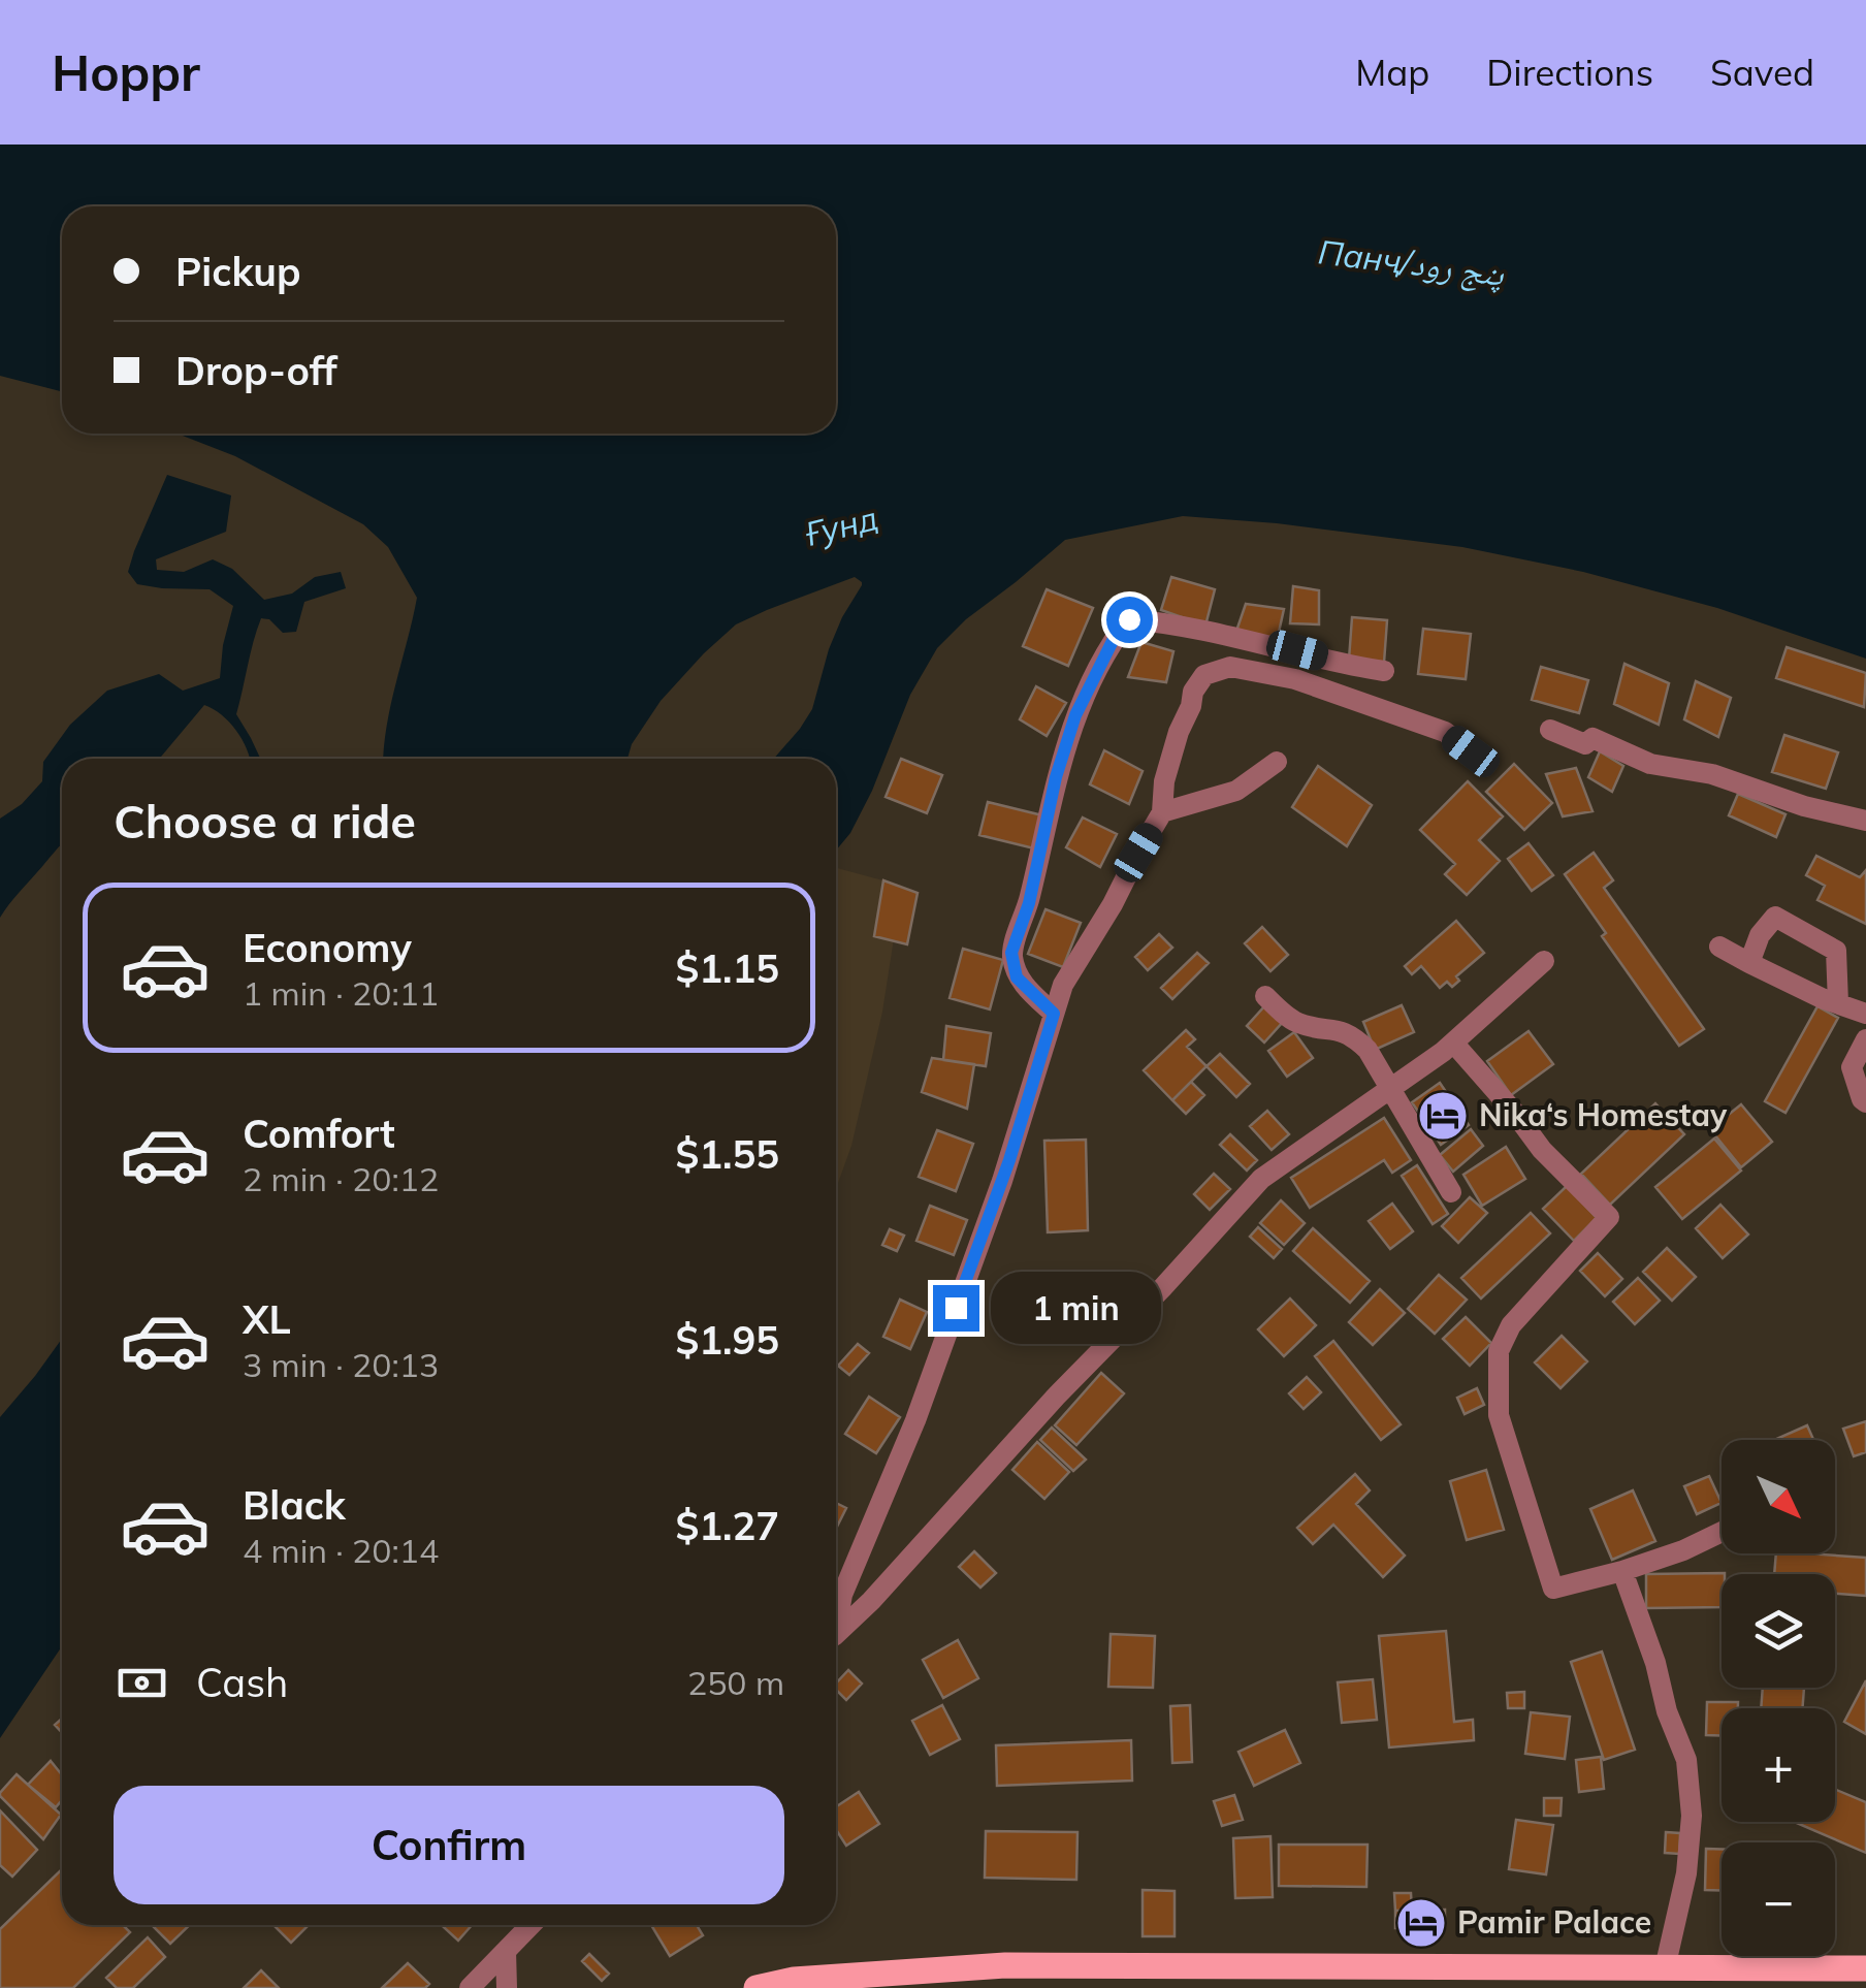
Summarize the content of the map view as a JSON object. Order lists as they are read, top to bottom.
{
  "water": ["Панҷ/پنج رود", "Ғунд"],
  "places": {
    "hotel": ["Nika‘s Homestay", "Pamir Palace"]
  },
  "north": "bottom right",
  "page": {
    "header": "Hoppr",
    "nav": ["Map", "Directions", "Saved"],
    "banner": ["Pickup", "Drop-off"],
    "heading": "Choose a ride",
    "list": [
      {
        "name": "Economy",
        "note": "1 min · 20:11",
        "value": "$1.15"
      },
      {
        "name": "Comfort",
        "note": "2 min · 20:12",
        "value": "$1.55"
      },
      {
        "name": "XL",
        "note": "3 min · 20:13",
        "value": "$1.95"
      },
      {
        "name": "Black",
        "note": "4 min · 20:14",
        "value": "$1.27"
      }
    ],
    "bubble": "1 min",
    "map_buttons": ["+", "−"],
    "pay": ["Cash", "250 m"],
    "buttons": "Confirm"
  }
}
